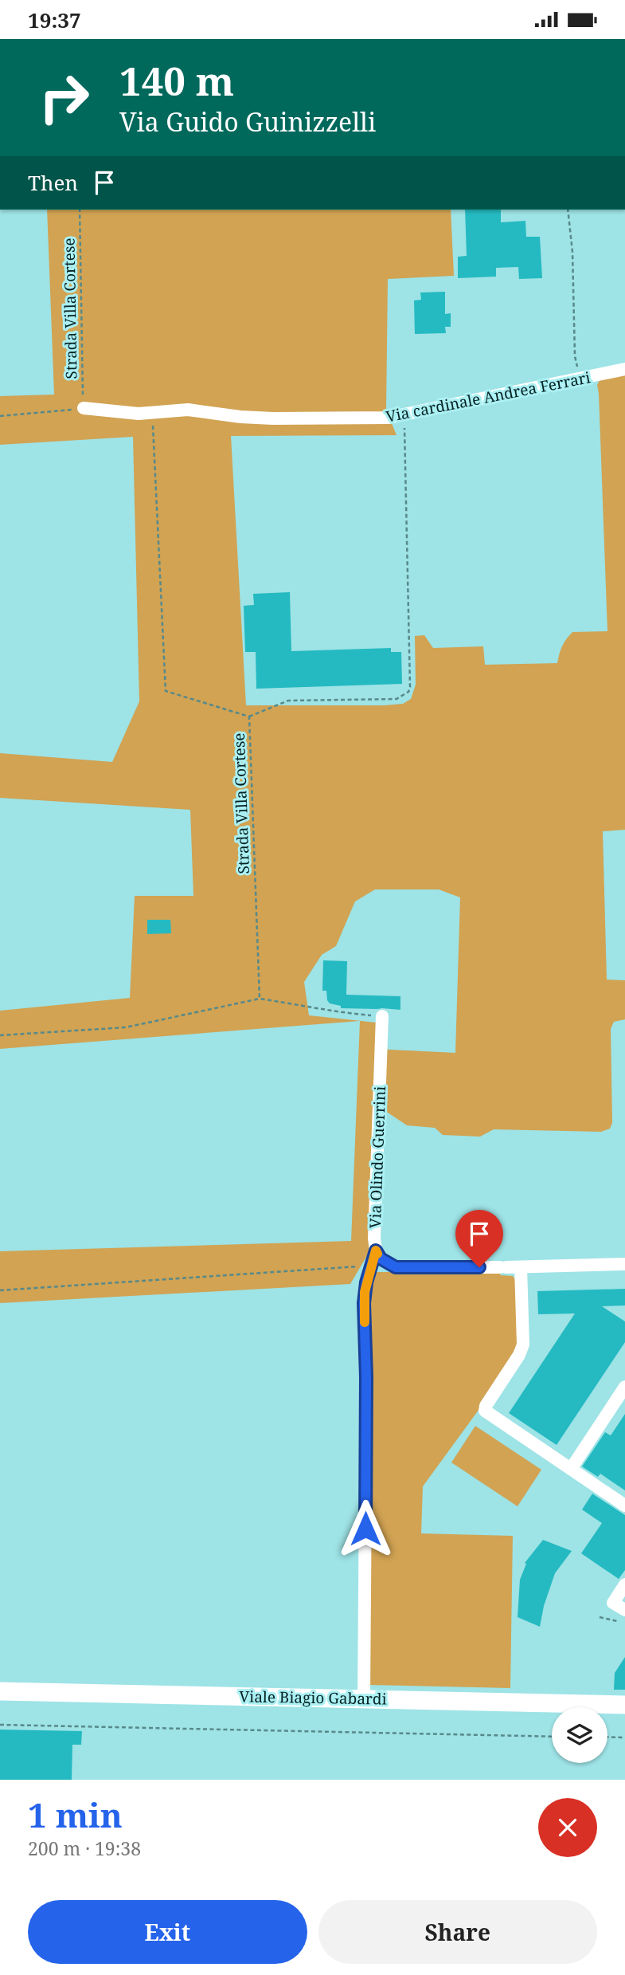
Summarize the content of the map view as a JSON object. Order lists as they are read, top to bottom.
{
  "streets": {
    "street": ["Via cardinale Andrea Ferrari", "Via Olindo Guerrini", "Viale Biagio Gabardi"],
    "path": ["Strada Villa Cortese"]
  },
  "crossings": [
    ["Strada Villa Cortese", "Via cardinale Andrea Ferrari"],
    ["Via Olindo Guerrini", "Viale Biagio Gabardi"]
  ],
  "page": {
    "status": "19:37",
    "turn": ["140 m", "Via Guido Guinizzelli"],
    "then": "Then",
    "heading": ["1 min", "200 m · 19:38"],
    "buttons": ["Exit", "Share"]
  }
}
